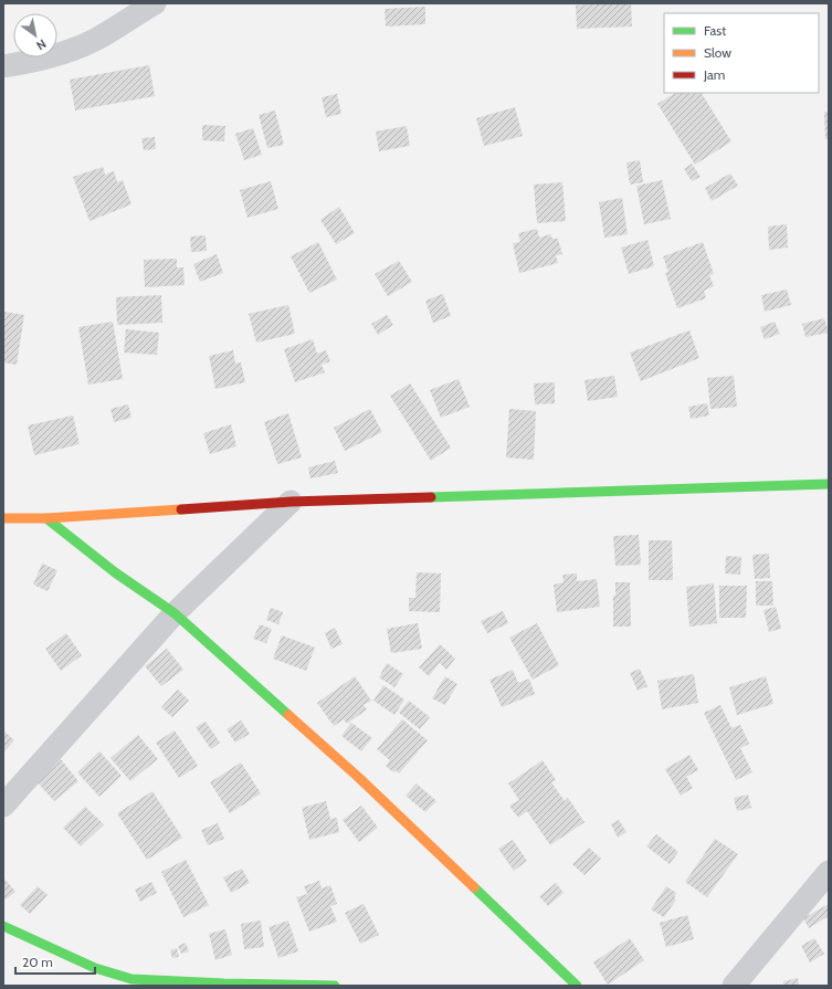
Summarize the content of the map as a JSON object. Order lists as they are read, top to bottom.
{
  "legend": ["Fast", "Slow", "Jam"],
  "scale_bar": "20 m",
  "north": "bottom right"
}
